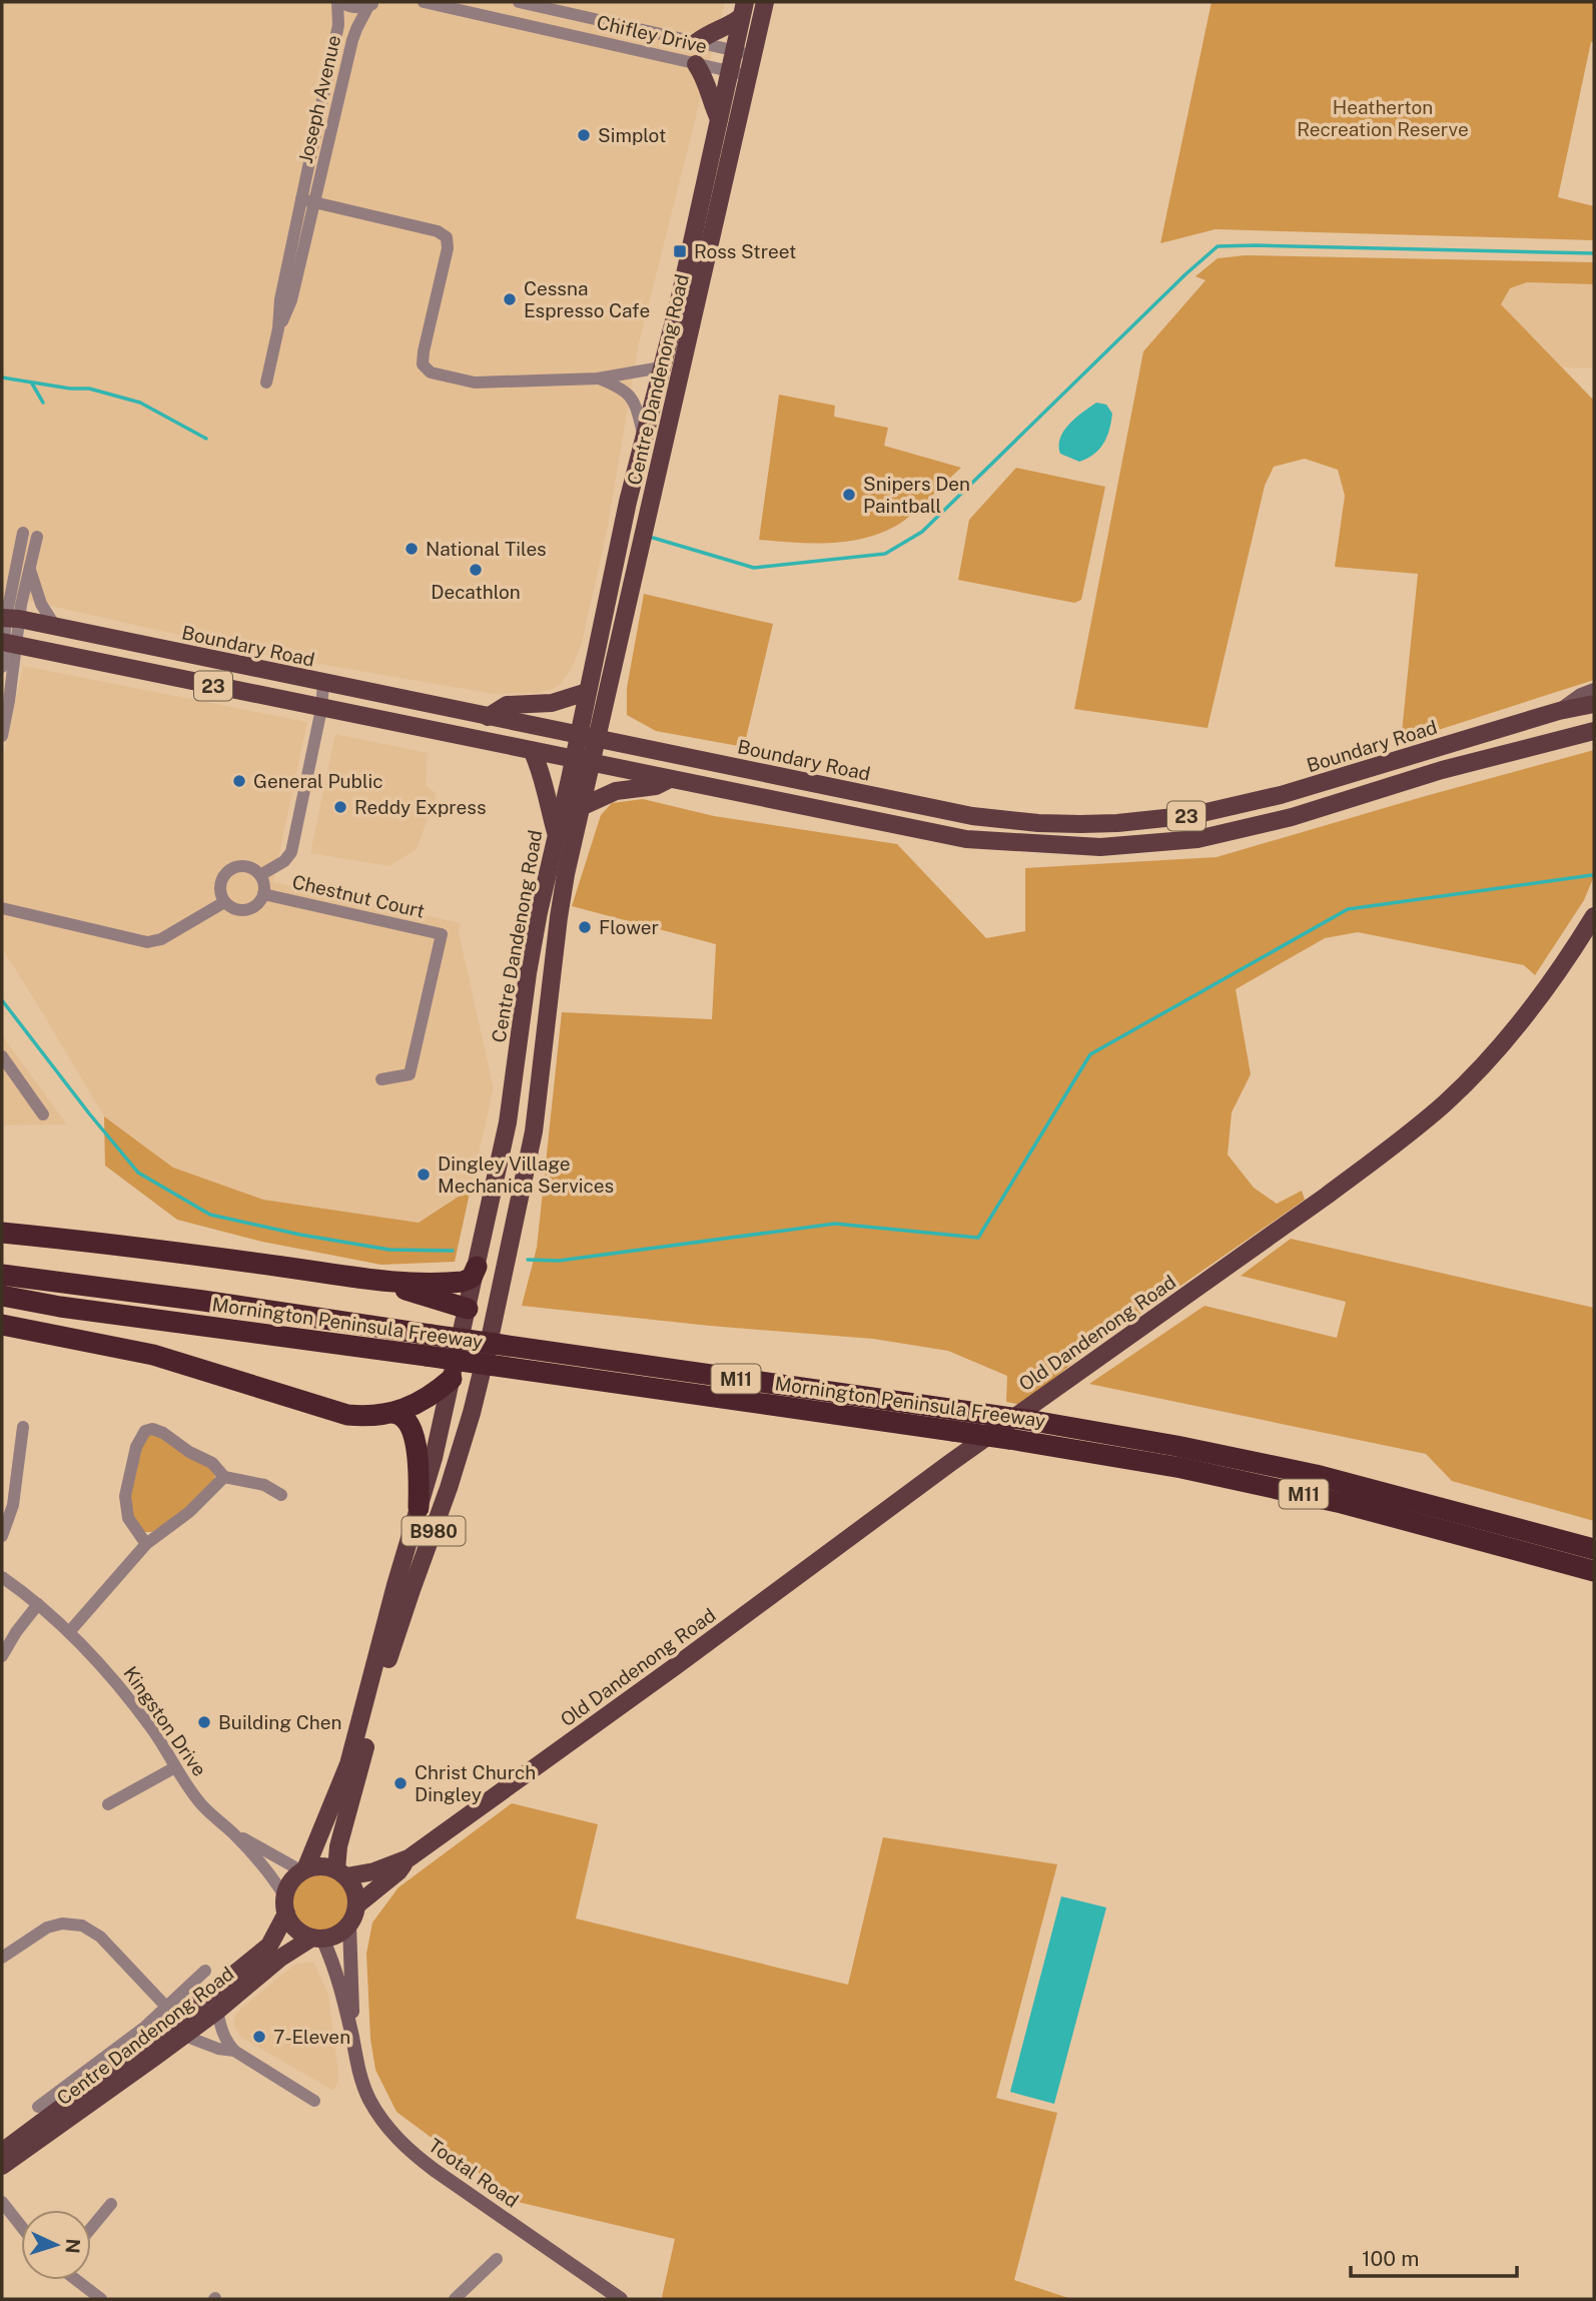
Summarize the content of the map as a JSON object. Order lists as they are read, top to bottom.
{
  "streets": {
    "highway": ["Mornington Peninsula Freeway", "M11"],
    "main road": [
      "Centre Dandenong Road",
      "Boundary Road",
      "23",
      "Old Dandenong Road",
      "B980",
      "Tootal Road"
    ],
    "street": [
      "Chifley Drive",
      "Joseph Avenue",
      "Chestnut Court",
      "Kingston Drive"
    ]
  },
  "crossings": [
    ["Chifley Drive", "Centre Dandenong Road"],
    ["Centre Dandenong Road", "Boundary Road"],
    ["Centre Dandenong Road", "23"],
    ["Centre Dandenong Road", "Mornington Peninsula Freeway"],
    ["Centre Dandenong Road", "Old Dandenong Road"],
    ["Centre Dandenong Road", "B980"],
    ["Centre Dandenong Road", "Kingston Drive"],
    ["Centre Dandenong Road", "Tootal Road"],
    ["Old Dandenong Road", "B980"],
    ["Old Dandenong Road", "Kingston Drive"],
    ["Old Dandenong Road", "Tootal Road"],
    ["B980", "Kingston Drive"],
    ["B980", "Tootal Road"],
    ["Kingston Drive", "Tootal Road"]
  ],
  "parks": ["Heatherton Recreation Reserve"],
  "places": {
    "other": [
      "Simplot",
      "Cessna Espresso Cafe",
      "Snipers Den Paintball",
      "National Tiles",
      "Decathlon",
      "General Public",
      "Reddy Express",
      "Flower",
      "Dingley Village Mechanica Services",
      "Building Chen",
      "Christ Church Dingley",
      "7-Eleven"
    ],
    "transit": ["Ross Street"]
  },
  "scale_bar": "100 m",
  "north": "right"
}
